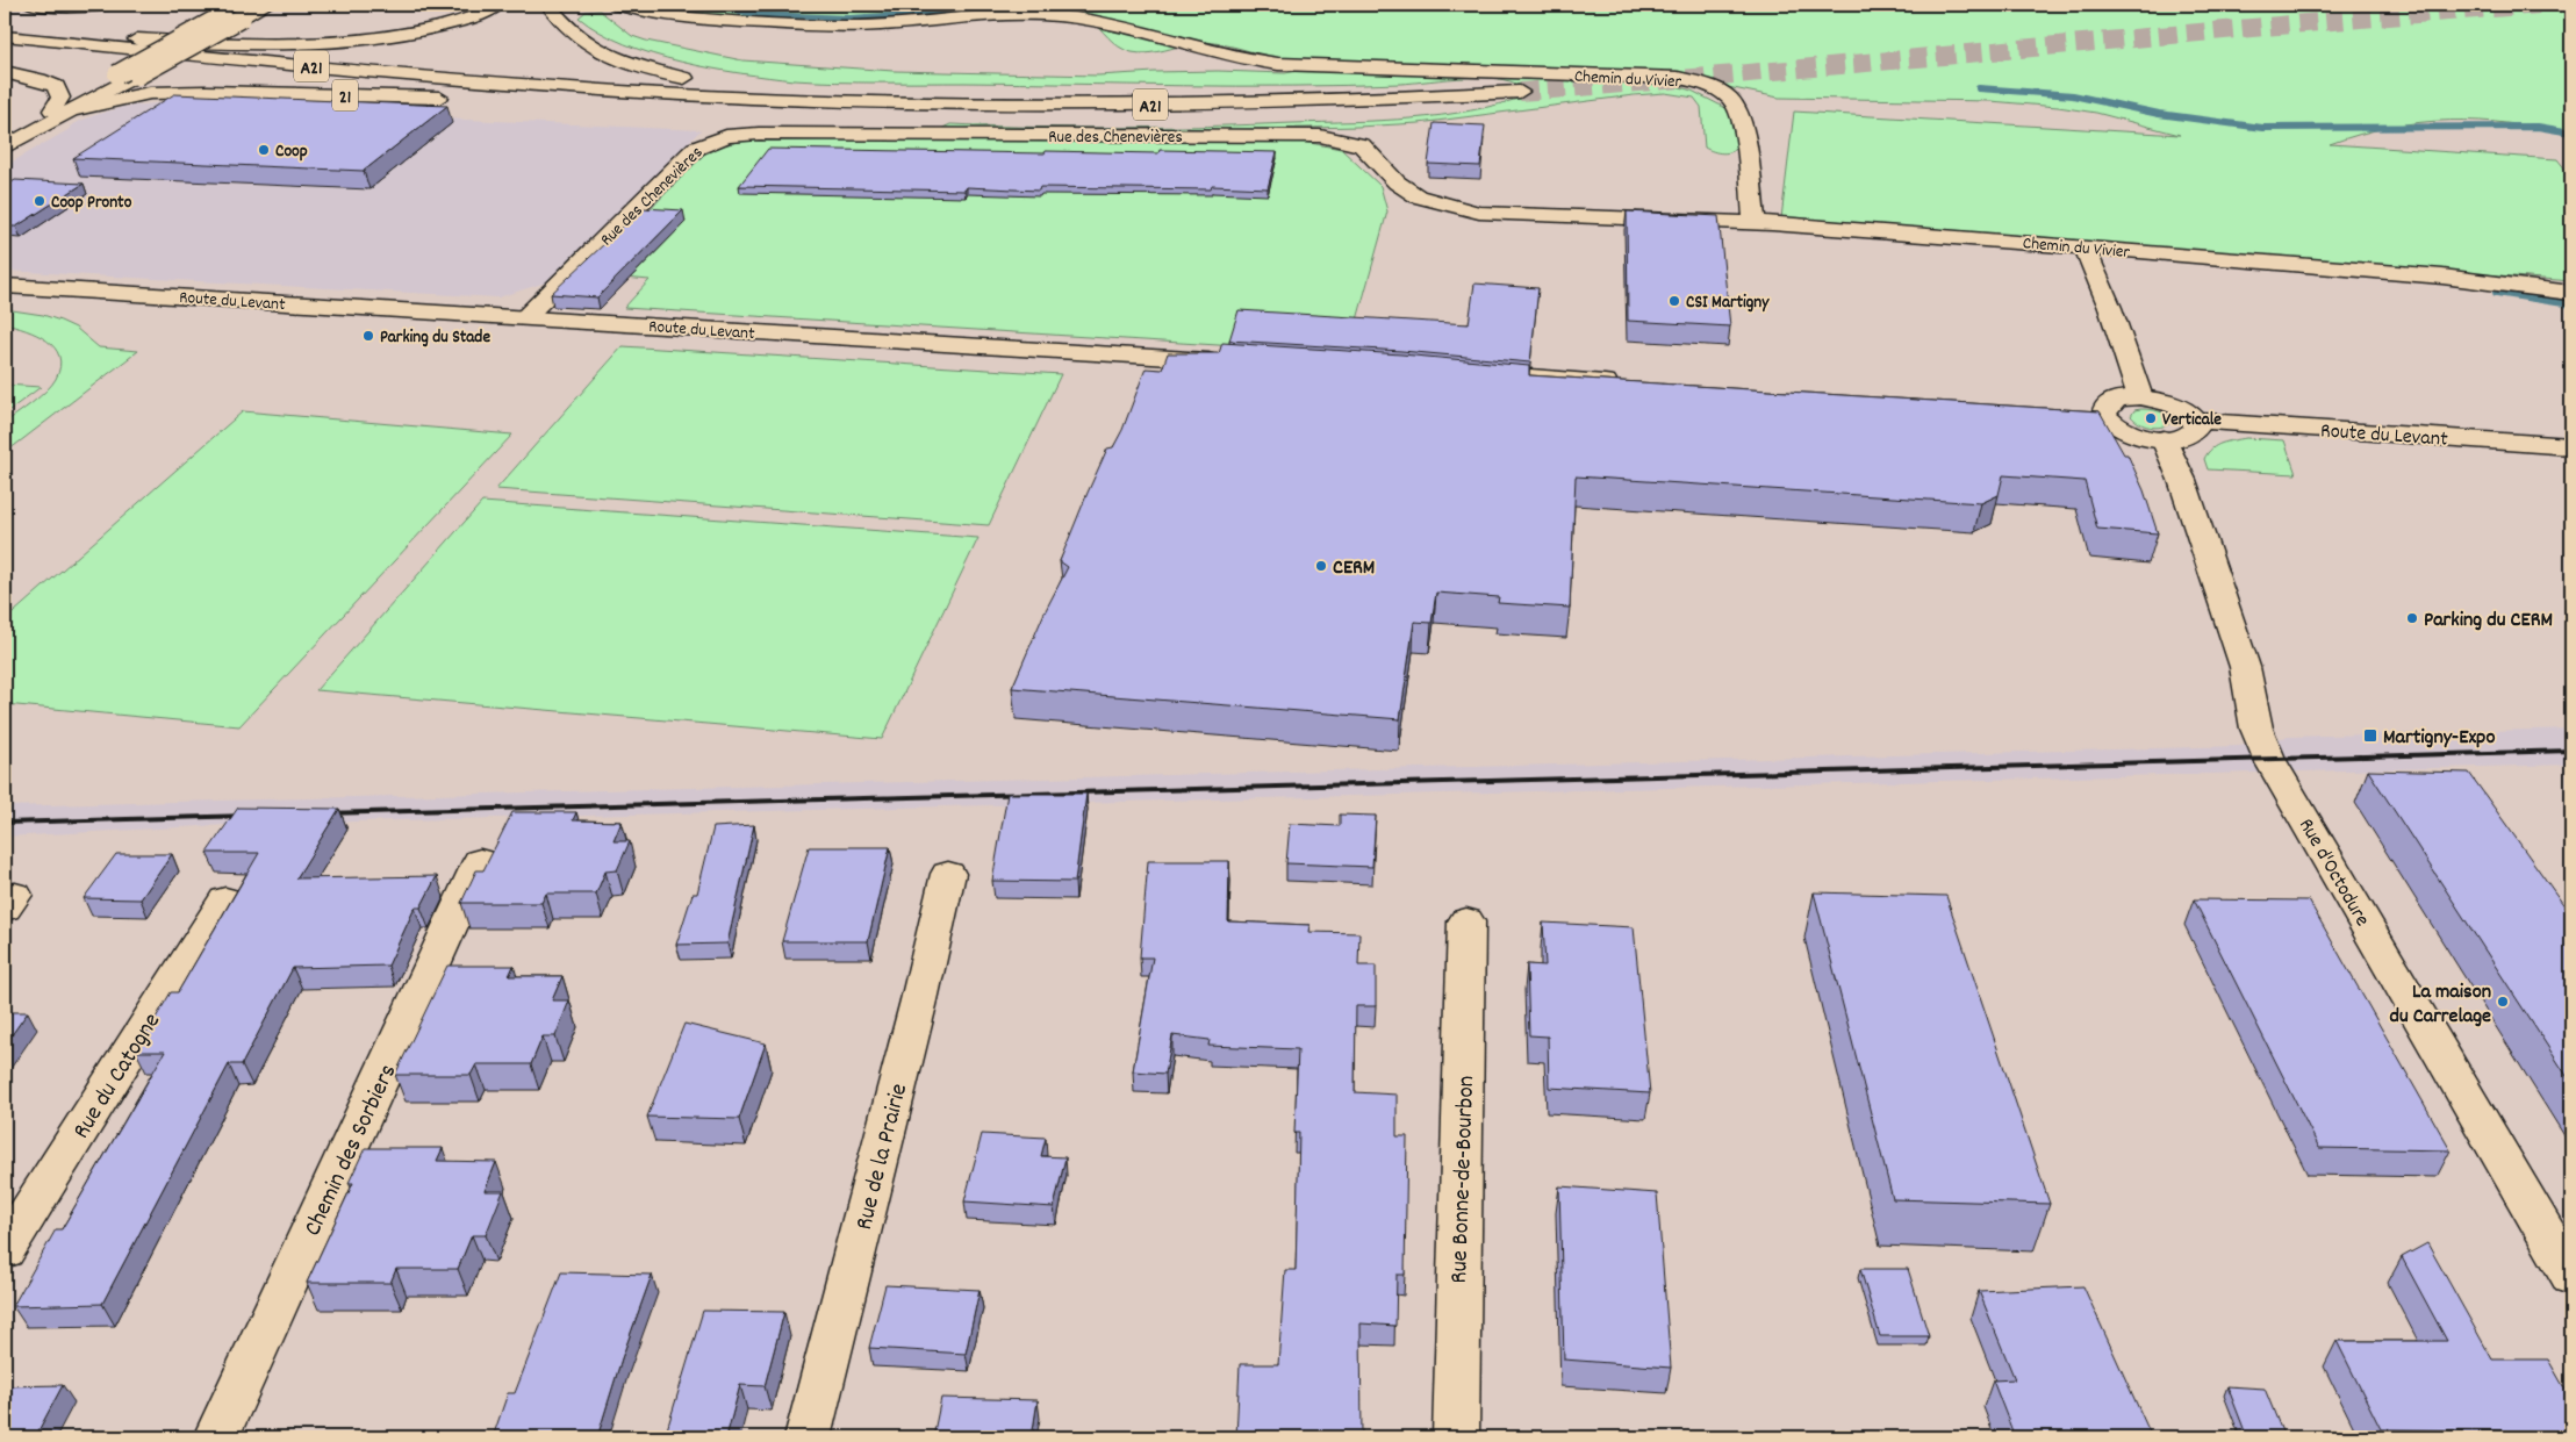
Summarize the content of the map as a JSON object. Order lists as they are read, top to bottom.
{
  "streets": {
    "main road": [
      "A21",
      "Chemin du Vivier",
      "21",
      "Rue des Chenevières",
      "Route du Levant",
      "Rue d'Octodure",
      "Rue du Catogne",
      "Chemin des Sorbiers",
      "Rue de la Prairie",
      "Rue Bonne-de-Bourbon"
    ]
  },
  "crossings": [
    ["Chemin du Vivier", "Rue des Chenevières"],
    ["Rue des Chenevières", "Route du Levant"]
  ],
  "places": {
    "other": [
      "Coop",
      "Coop Pronto",
      "CSI Martigny",
      "Parking du Stade",
      "Verticale",
      "CERM",
      "Parking du CERM",
      "La maison du Carrelage"
    ],
    "transit": ["Martigny-Expo"]
  }
}
